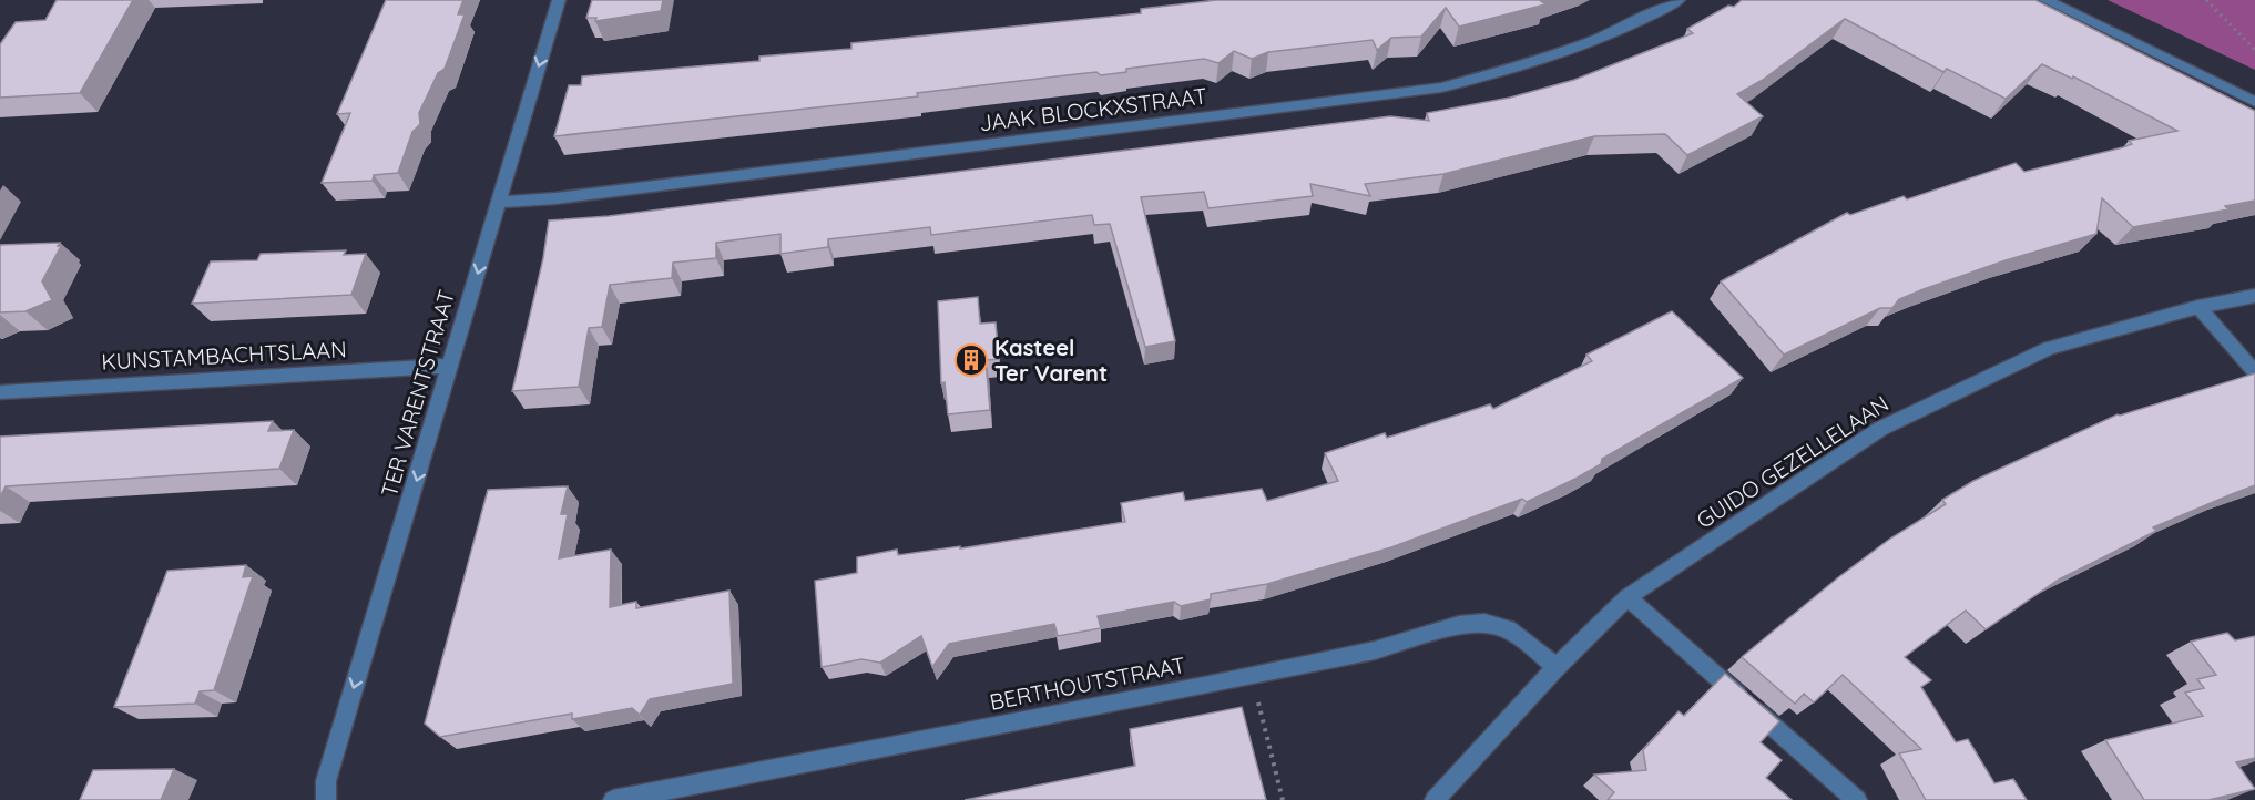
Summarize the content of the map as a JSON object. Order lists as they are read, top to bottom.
{
  "streets": {
    "street": [
      "JAAK BLOCKXSTRAAT",
      "KUNSTAMBACHTSLAAN",
      "TER VARENTSTRAAT",
      "GUIDO GEZELLELAAN",
      "BERTHOUTSTRAAT"
    ]
  },
  "crossings": [
    ["JAAK BLOCKXSTRAAT", "TER VARENTSTRAAT"],
    ["KUNSTAMBACHTSLAAN", "TER VARENTSTRAAT"],
    ["GUIDO GEZELLELAAN", "BERTHOUTSTRAAT"]
  ],
  "one_way": ["TER VARENTSTRAAT"],
  "places": {
    "building": ["Kasteel Ter Varent"]
  }
}
